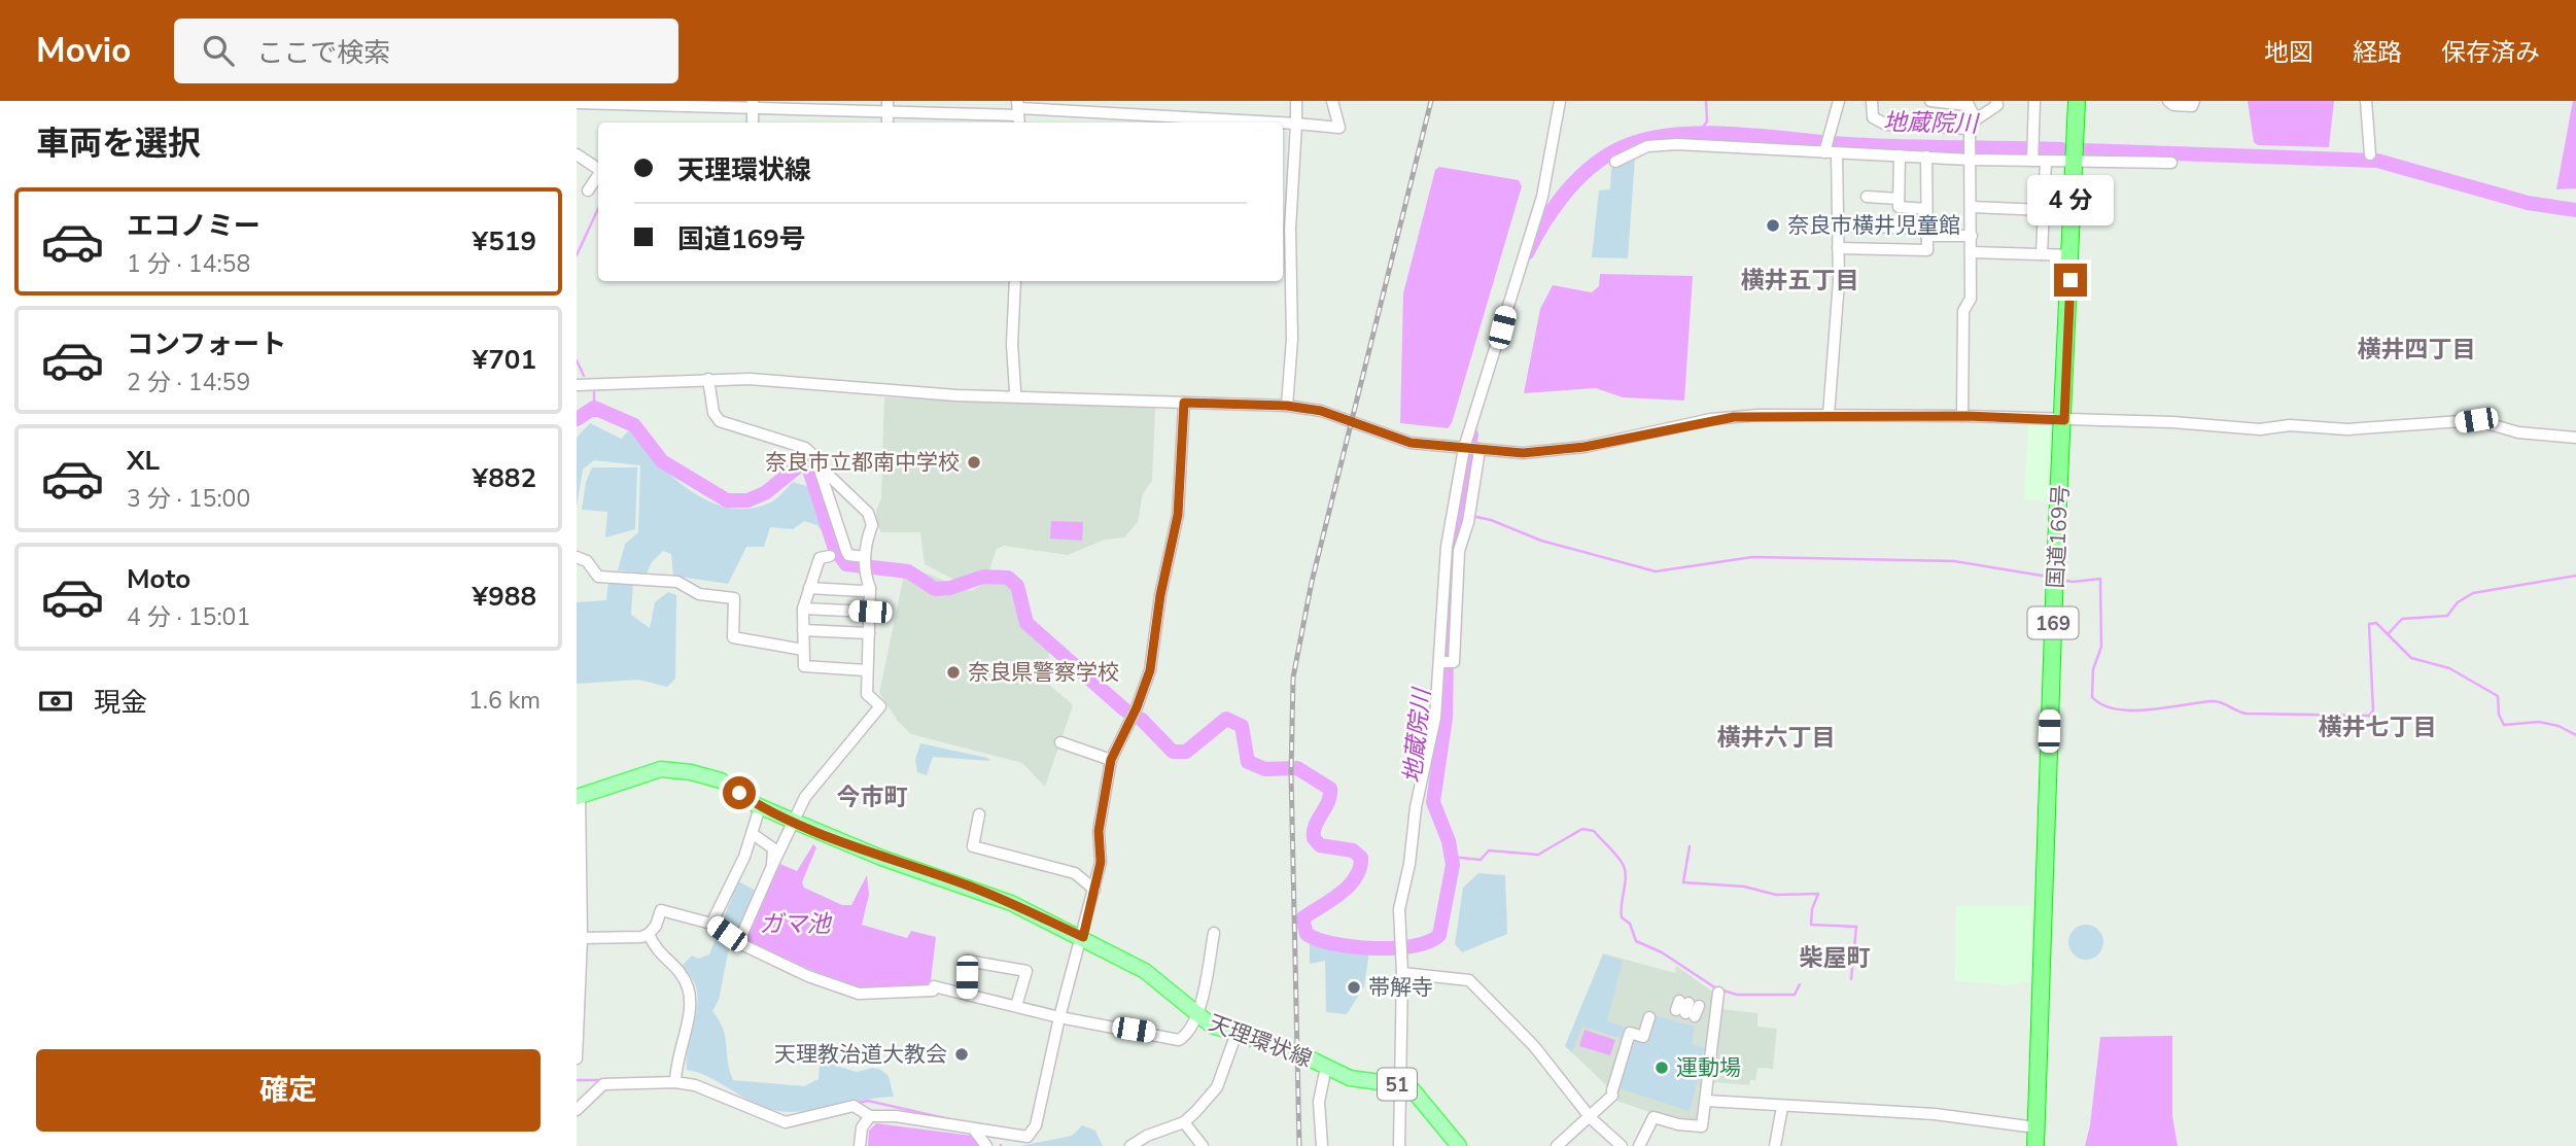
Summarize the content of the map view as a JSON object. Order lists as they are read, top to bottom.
{
  "streets": {
    "highway": ["国道169号", "169"],
    "main road": ["天理環状線", "51"]
  },
  "crossings": [
    ["天理環状線", "51"]
  ],
  "districts": [
    "横井五丁目",
    "横井四丁目",
    "横井七丁目",
    "横井六丁目",
    "今市町",
    "柴屋町"
  ],
  "water": ["地蔵院川", "ガマ池"],
  "places": [
    "奈良市横井児童館",
    "奈良市立都南中学校",
    "奈良県警察学校",
    "帯解寺",
    "天理教治道大教会",
    "運動場"
  ],
  "page": {
    "header": "Movio",
    "search": "ここで検索",
    "nav": ["地図", "経路", "保存済み"],
    "heading": "車両を選択",
    "banner": ["天理環状線", "国道169号"],
    "bubble": "4 分",
    "list": [
      {
        "name": "エコノミー",
        "note": "1 分 · 14:58",
        "value": "¥519"
      },
      {
        "name": "コンフォート",
        "note": "2 分 · 14:59",
        "value": "¥701"
      },
      {
        "name": "XL",
        "note": "3 分 · 15:00",
        "value": "¥882"
      },
      {
        "name": "Moto",
        "note": "4 分 · 15:01",
        "value": "¥988"
      }
    ],
    "pay": ["現金", "1.6 km"],
    "buttons": "確定"
  }
}
